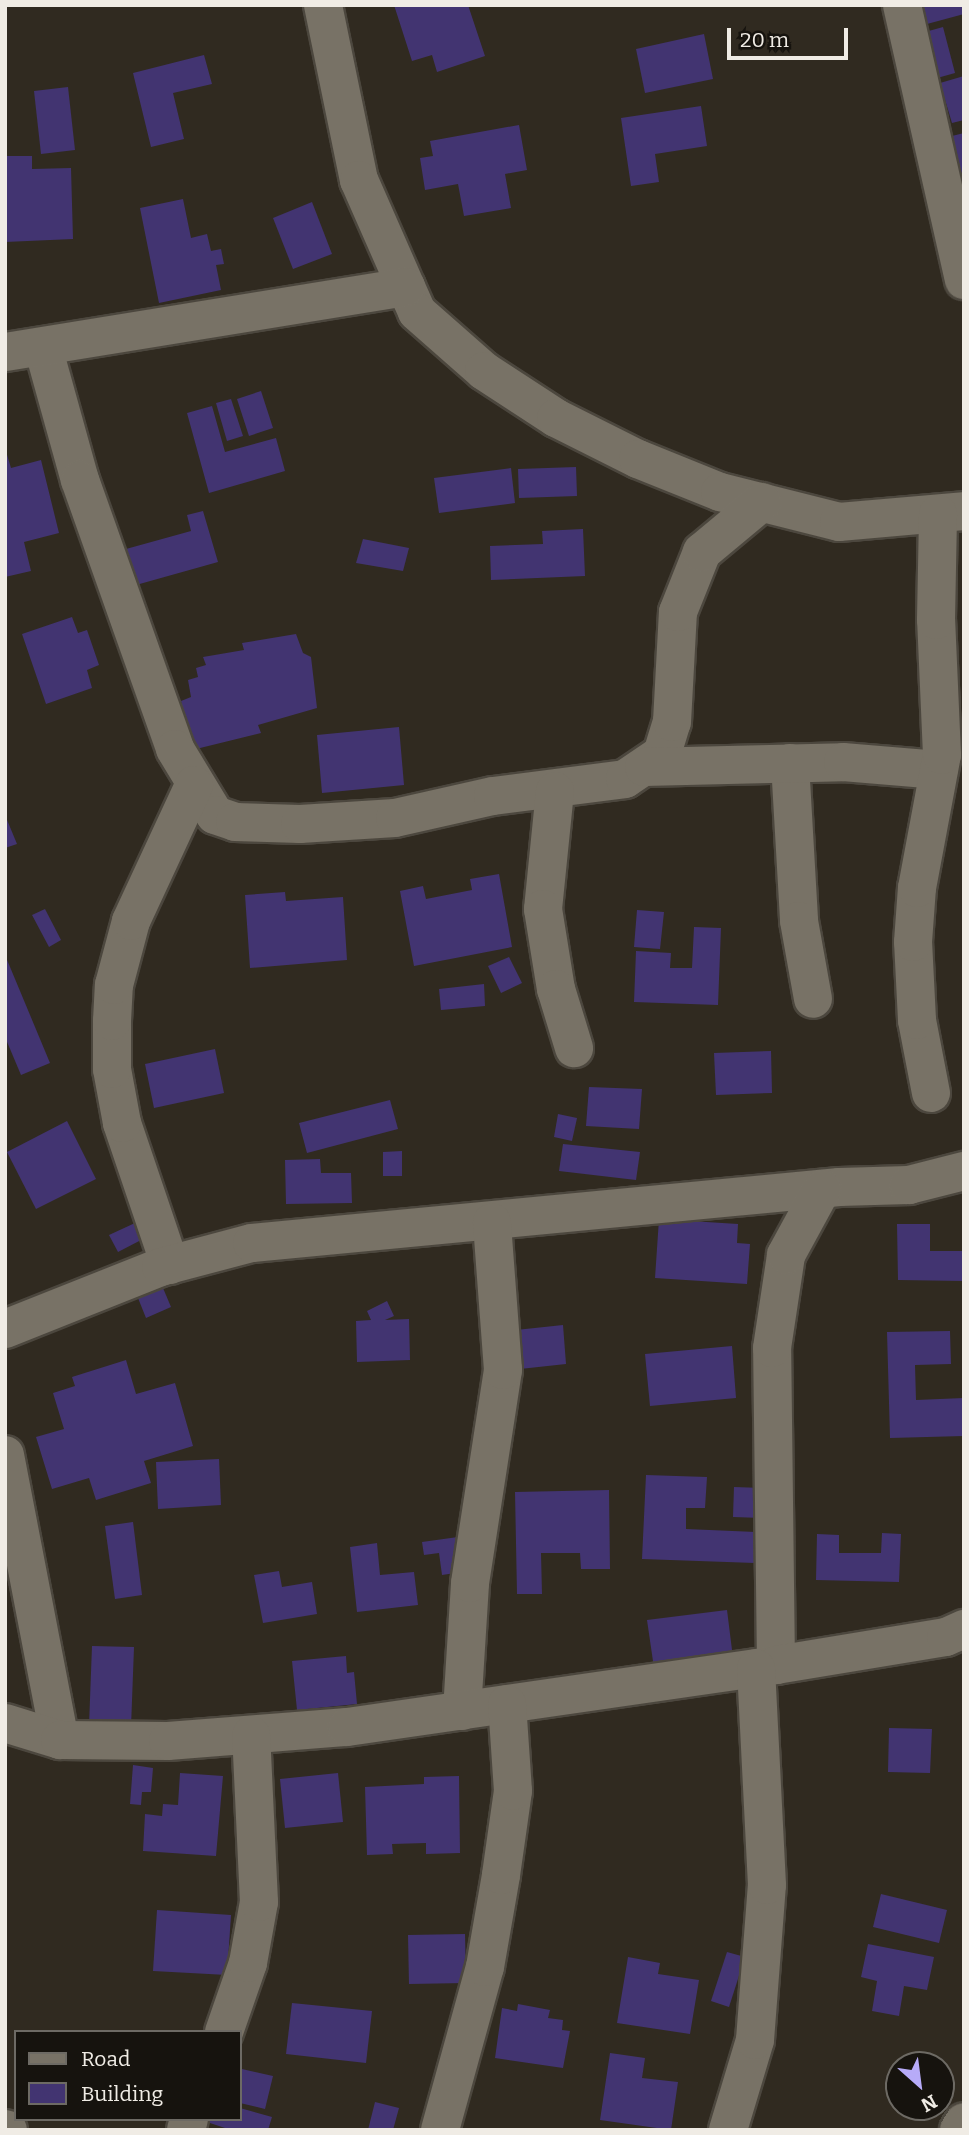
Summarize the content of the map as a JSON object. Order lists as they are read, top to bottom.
{
  "legend": ["Road", "Building"],
  "scale_bar": "20 m",
  "north": "bottom right"
}
